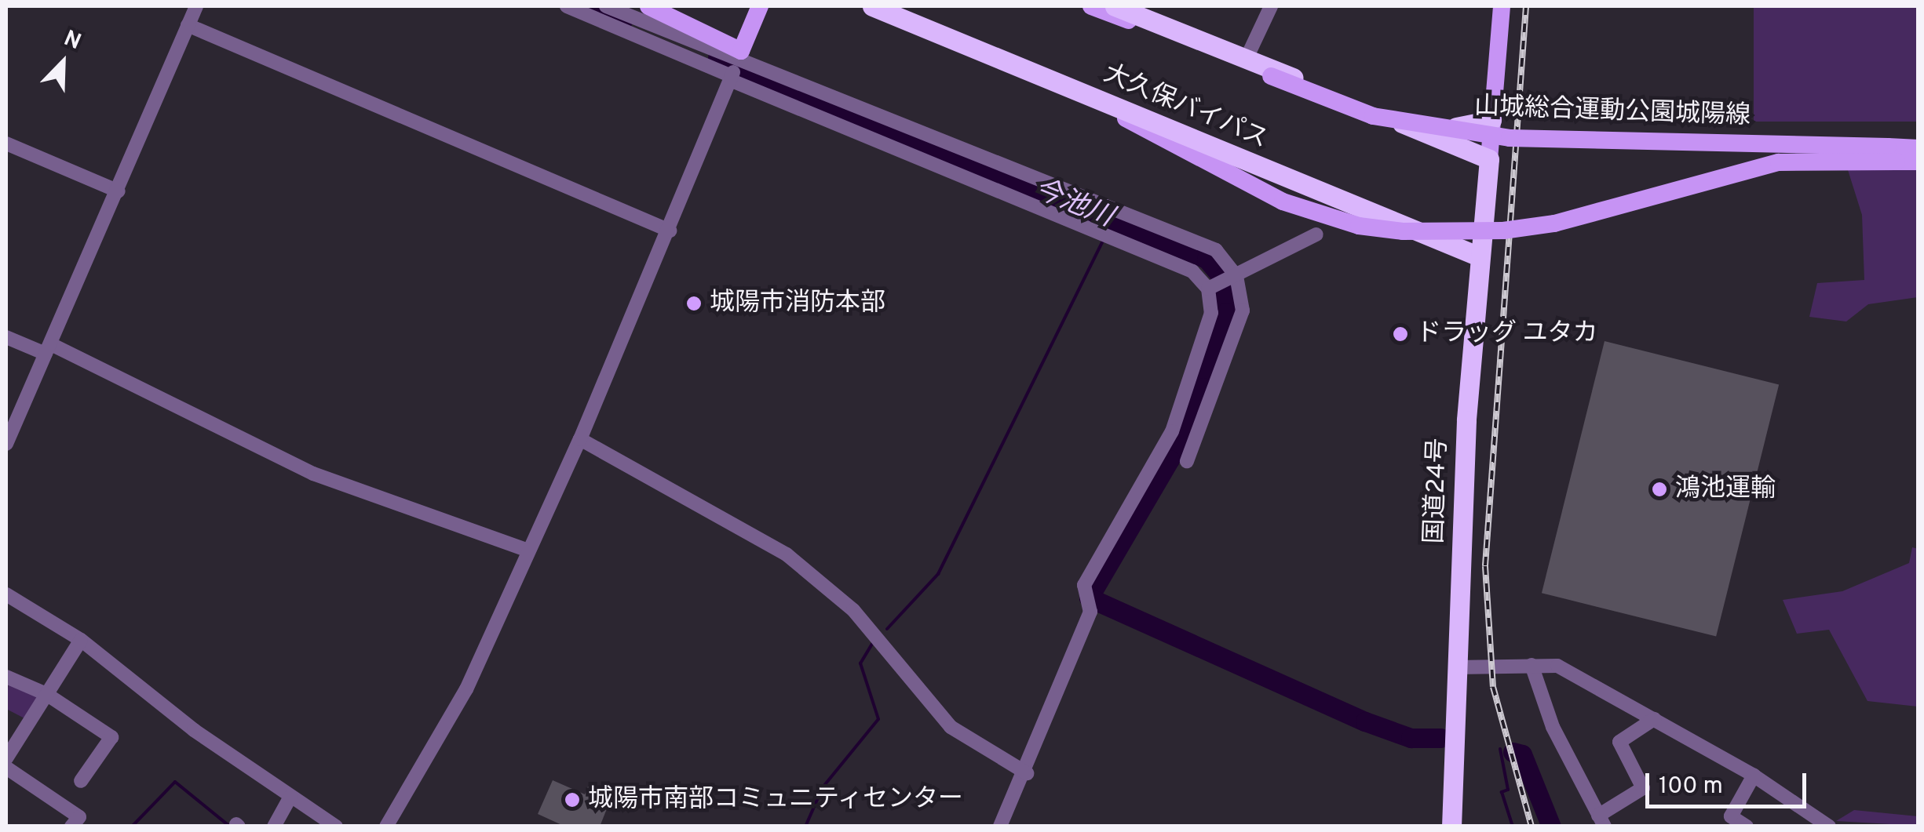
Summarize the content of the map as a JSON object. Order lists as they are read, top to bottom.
{
  "streets": {
    "highway": ["大久保バイパス", "国道24号"],
    "main road": ["山城総合運動公園城陽線"]
  },
  "crossings": [
    ["大久保バイパス", "国道24号"]
  ],
  "water": ["今池川"],
  "places": [
    "城陽市消防本部",
    "ドラッグ ユタカ",
    "鴻池運輸",
    "城陽市南部コミュニティセンター"
  ],
  "scale_bar": "100 m",
  "north": "top right"
}
